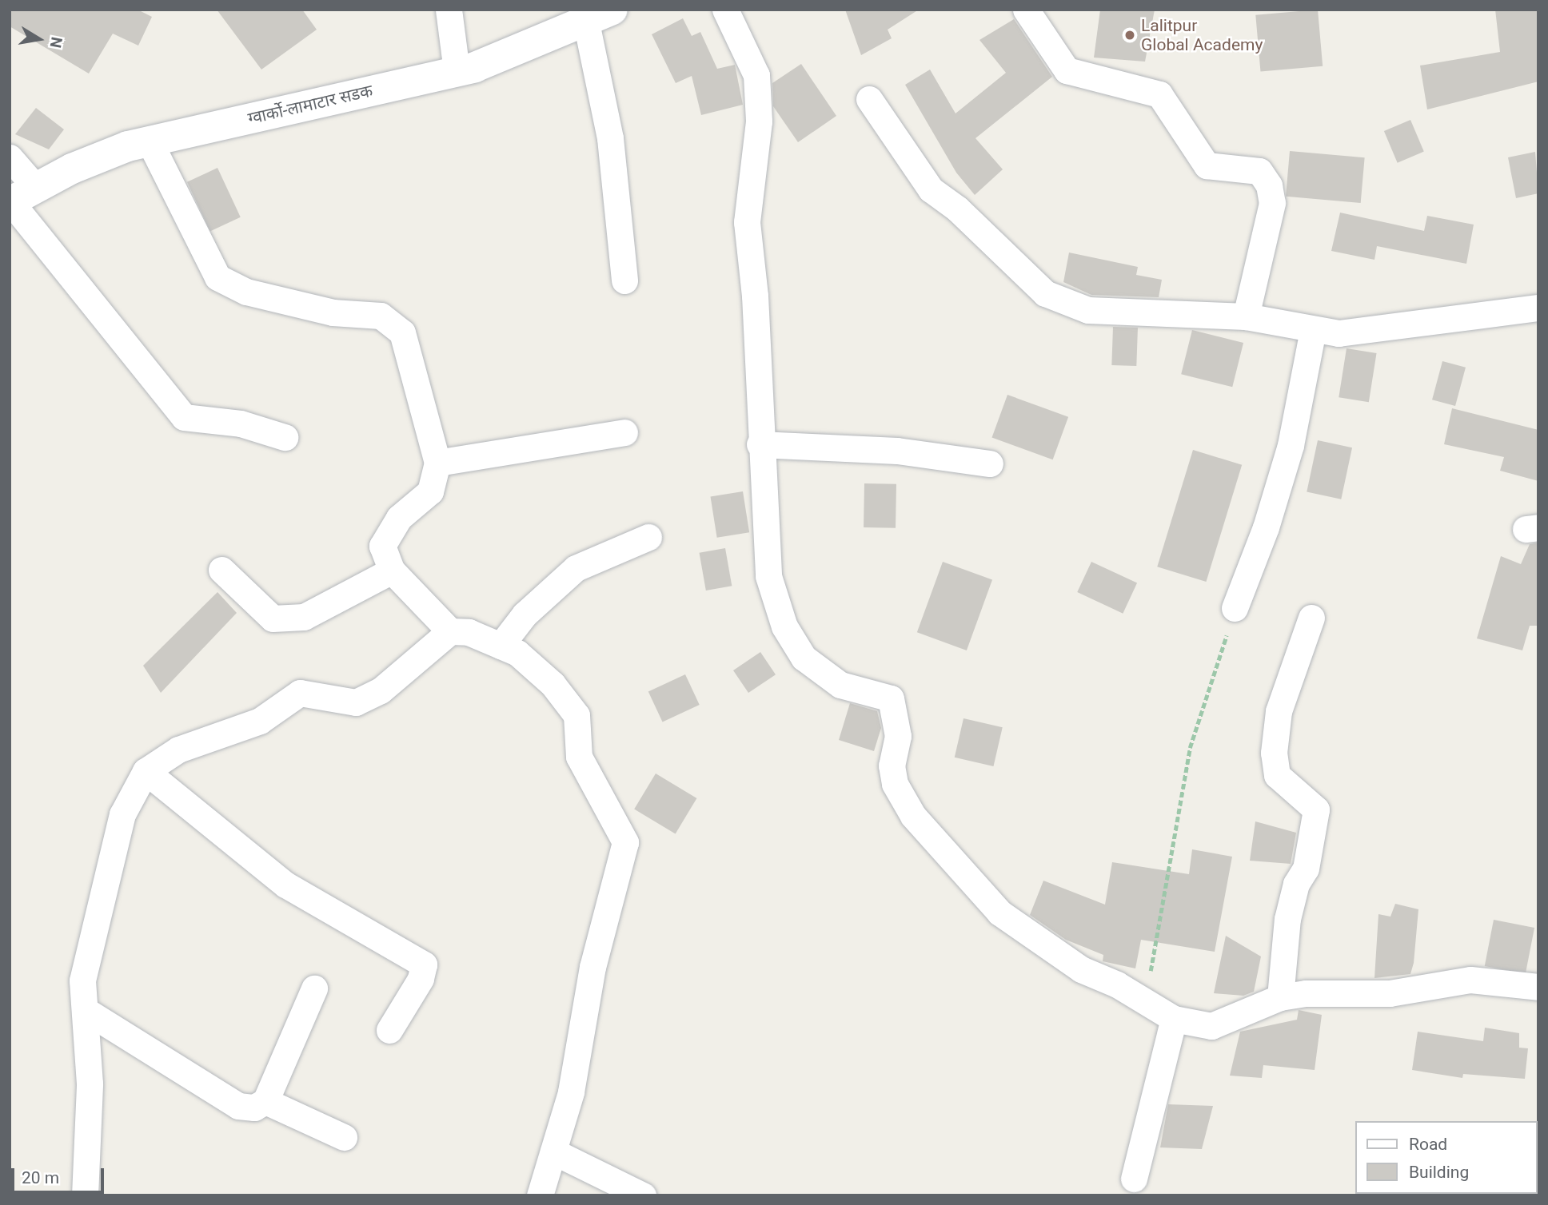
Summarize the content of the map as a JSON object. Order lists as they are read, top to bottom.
{
  "streets": {
    "main road": ["ग्वार्को-लामाटार सडक"]
  },
  "places": ["Lalitpur Global Academy"],
  "legend": ["Road", "Building"],
  "scale_bar": "20 m",
  "north": "right"
}
